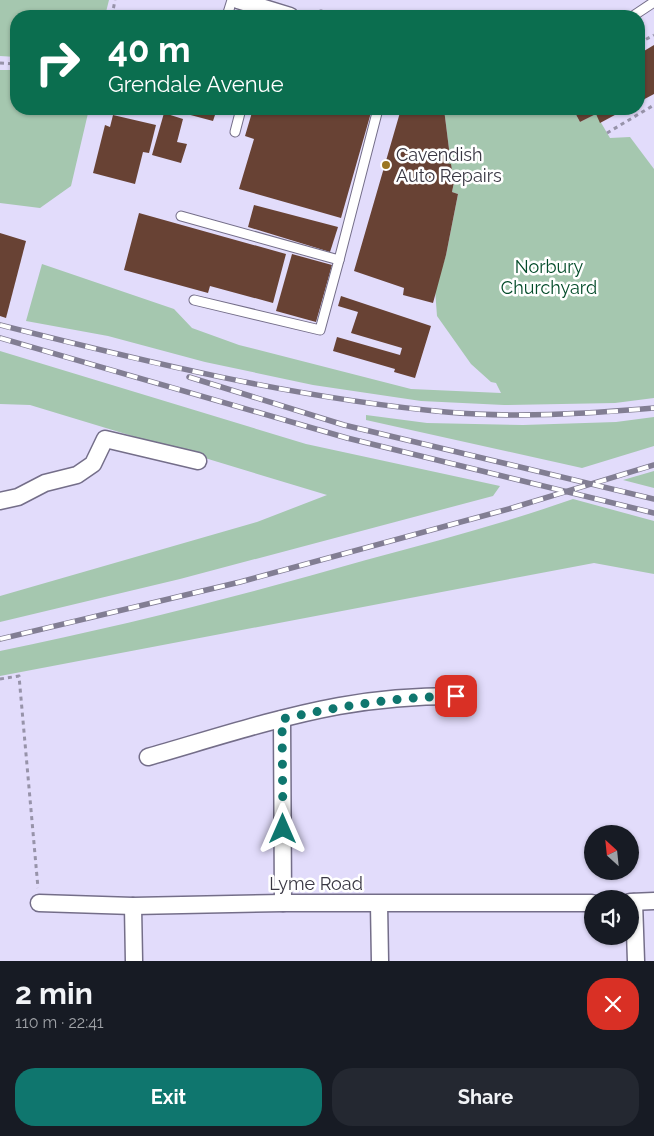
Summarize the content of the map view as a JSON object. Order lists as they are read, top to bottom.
{
  "streets": {
    "street": ["Lyme Road"]
  },
  "parks": ["Norbury Churchyard"],
  "places": ["Cavendish Auto Repairs"],
  "north": "top left",
  "page": {
    "turn": ["40 m", "Grendale Avenue"],
    "heading": ["2 min", "110 m · 22:41"],
    "buttons": ["Exit", "Share"]
  }
}
